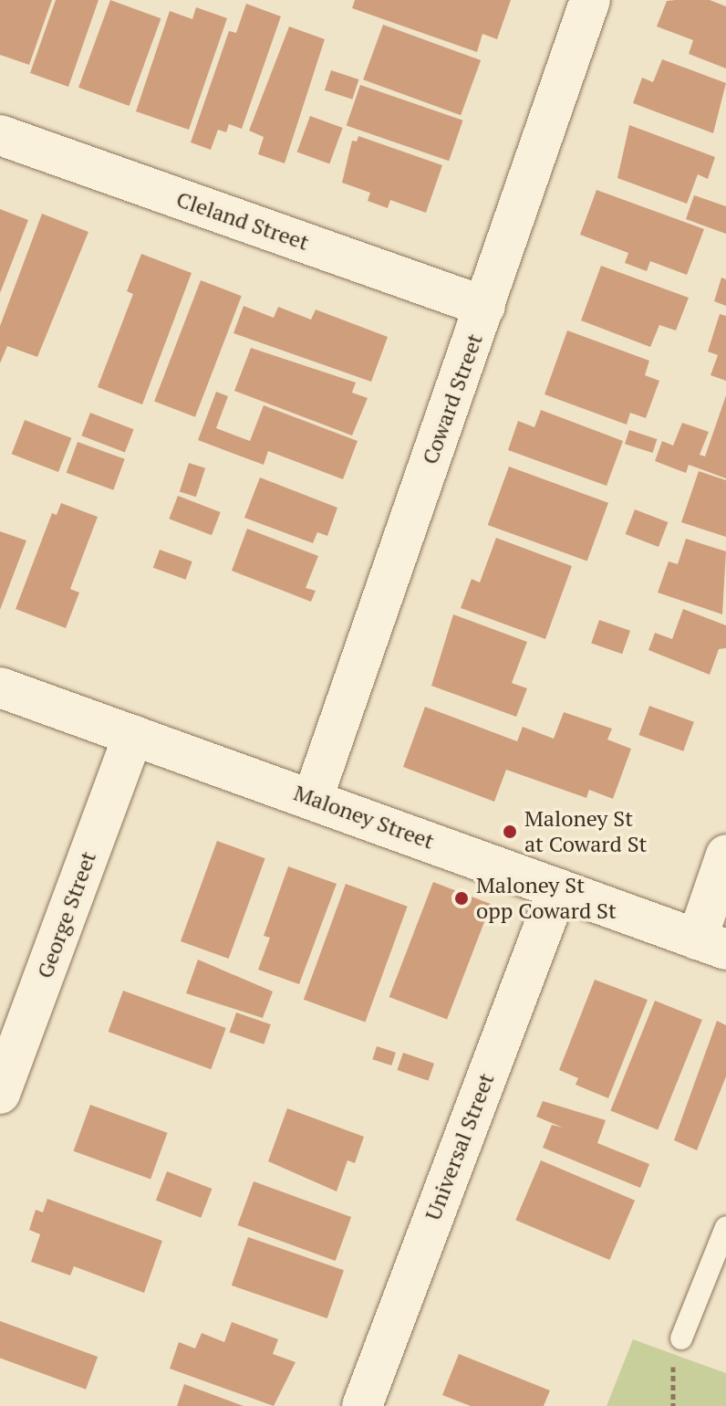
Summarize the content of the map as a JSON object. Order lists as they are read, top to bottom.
{
  "streets": {
    "street": [
      "Cleland Street",
      "Coward Street",
      "Maloney Street",
      "George Street",
      "Universal Street"
    ]
  },
  "crossings": [
    ["Cleland Street", "Coward Street"],
    ["Coward Street", "Maloney Street"],
    ["Maloney Street", "George Street"],
    ["Maloney Street", "Universal Street"]
  ],
  "places": ["Maloney St at Coward St", "Maloney St opp Coward St"]
}
